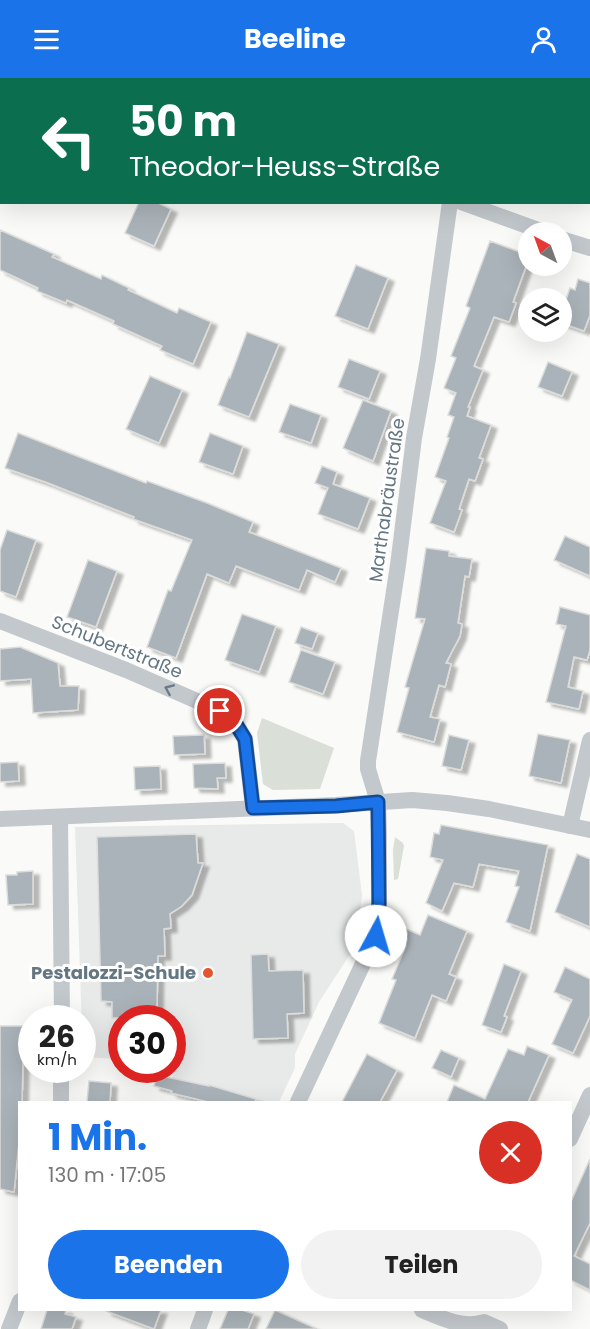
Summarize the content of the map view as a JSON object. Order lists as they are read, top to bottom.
{
  "streets": {
    "street": ["Marthabräustraße", "Schubertstraße"]
  },
  "one_way": ["Schubertstraße"],
  "places": ["Pestalozzi-Schule"],
  "north": "top left",
  "page": {
    "header": "Beeline",
    "turn": ["50 m", "Theodor-Heuss-Straße"],
    "speed": "26 km/h",
    "limit": "30",
    "heading": ["1 Min.", "130 m · 17:05"],
    "buttons": ["Beenden", "Teilen"]
  }
}
